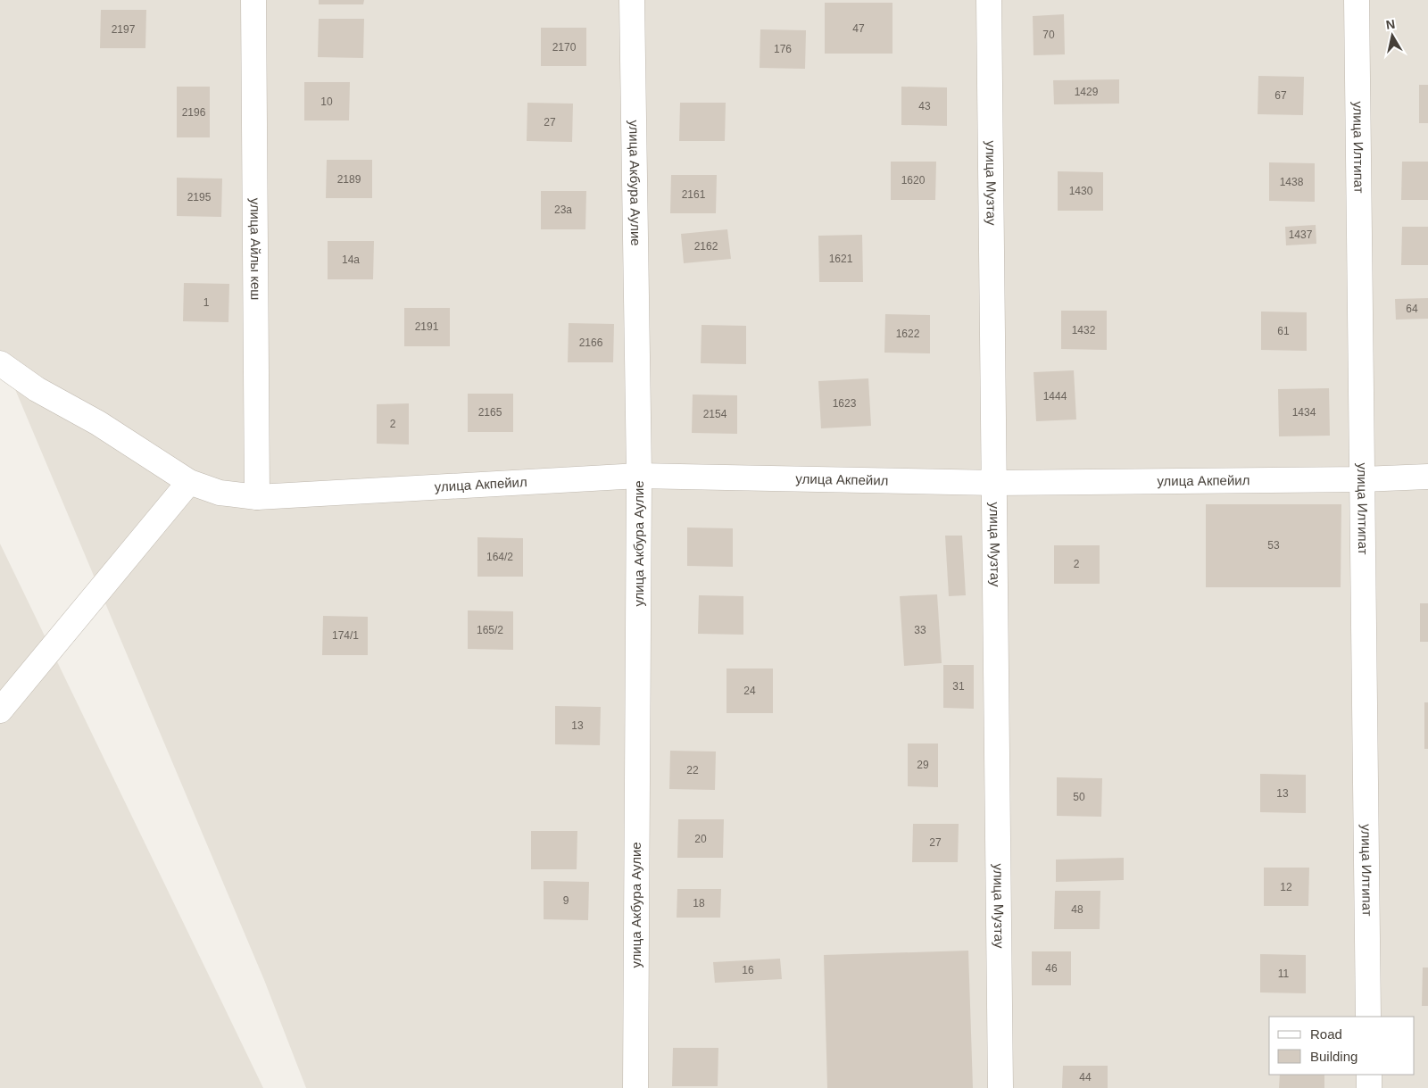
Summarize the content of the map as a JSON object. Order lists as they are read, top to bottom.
{
  "streets": {
    "street": [
      "улица Илтипат",
      "улица Акбура Аулие",
      "улица Музтау",
      "улица Айлы кеш",
      "улица Акпейил"
    ]
  },
  "crossings": [
    ["улица Илтипат", "улица Акпейил"],
    ["улица Акбура Аулие", "улица Акпейил"],
    ["улица Музтау", "улица Акпейил"],
    ["улица Айлы кеш", "улица Акпейил"]
  ],
  "house_numbers": [
    "47",
    "2197",
    "70",
    "2170",
    "176",
    "1429",
    "67",
    "10",
    "43",
    "2196",
    "27",
    "2189",
    "1620",
    "1438",
    "1430",
    "2161",
    "2195",
    "23а",
    "1437",
    "2162",
    "1621",
    "14а",
    "1",
    "64",
    "2191",
    "1432",
    "61",
    "1622",
    "2166",
    "1444",
    "1623",
    "2165",
    "1434",
    "2154",
    "2",
    "53",
    "164/2",
    "2",
    "165/2",
    "33",
    "174/1",
    "31",
    "24",
    "13",
    "29",
    "22",
    "13",
    "50",
    "20",
    "27",
    "12",
    "9",
    "18",
    "48",
    "46",
    "16",
    "11",
    "44"
  ],
  "legend": ["Road", "Building"],
  "north": "top"
}
